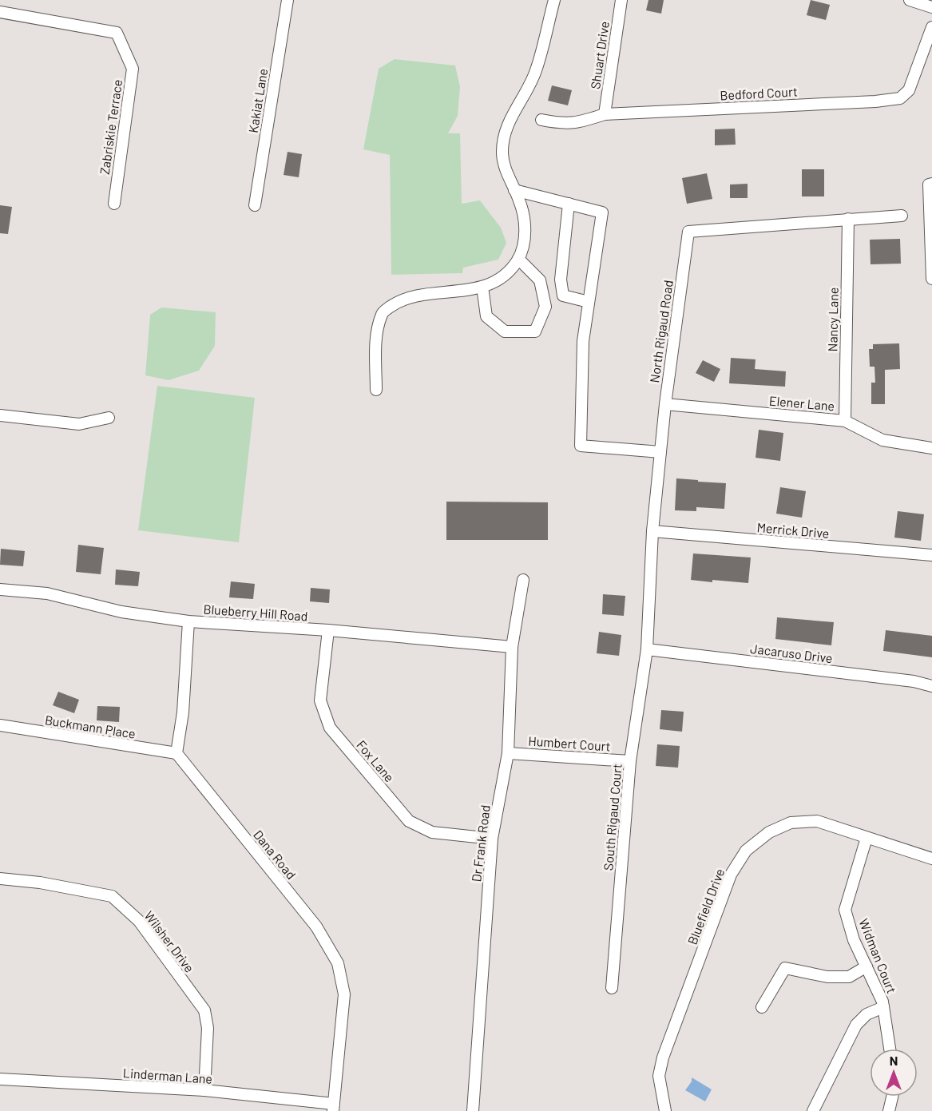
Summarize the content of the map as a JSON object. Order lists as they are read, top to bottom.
{
  "streets": {
    "street": [
      "Shuart Drive",
      "Bedford Court",
      "Kakiat Lane",
      "Zabriskie Terrace",
      "Nancy Lane",
      "North Rigaud Road",
      "Elener Lane",
      "Merrick Drive",
      "Blueberry Hill Road",
      "Jacaruso Drive",
      "Buckmann Place",
      "Humbert Court",
      "Fox Lane",
      "South Rigaud Court",
      "Dr Frank Road",
      "Dana Road",
      "Bluefield Drive",
      "Wilsher Drive",
      "Widman Court",
      "Linderman Lane"
    ]
  },
  "crossings": [
    ["Shuart Drive", "Bedford Court"],
    ["Nancy Lane", "North Rigaud Road"],
    ["Nancy Lane", "Elener Lane"],
    ["North Rigaud Road", "Elener Lane"],
    ["North Rigaud Road", "Merrick Drive"],
    ["North Rigaud Road", "Jacaruso Drive"],
    ["North Rigaud Road", "South Rigaud Court"],
    ["Blueberry Hill Road", "Fox Lane"],
    ["Blueberry Hill Road", "Dr Frank Road"],
    ["Jacaruso Drive", "South Rigaud Court"],
    ["Buckmann Place", "Dana Road"],
    ["Humbert Court", "South Rigaud Court"],
    ["Humbert Court", "Dr Frank Road"],
    ["Fox Lane", "Dr Frank Road"],
    ["Dana Road", "Linderman Lane"],
    ["Bluefield Drive", "Widman Court"],
    ["Wilsher Drive", "Linderman Lane"]
  ],
  "north": "top"
}
